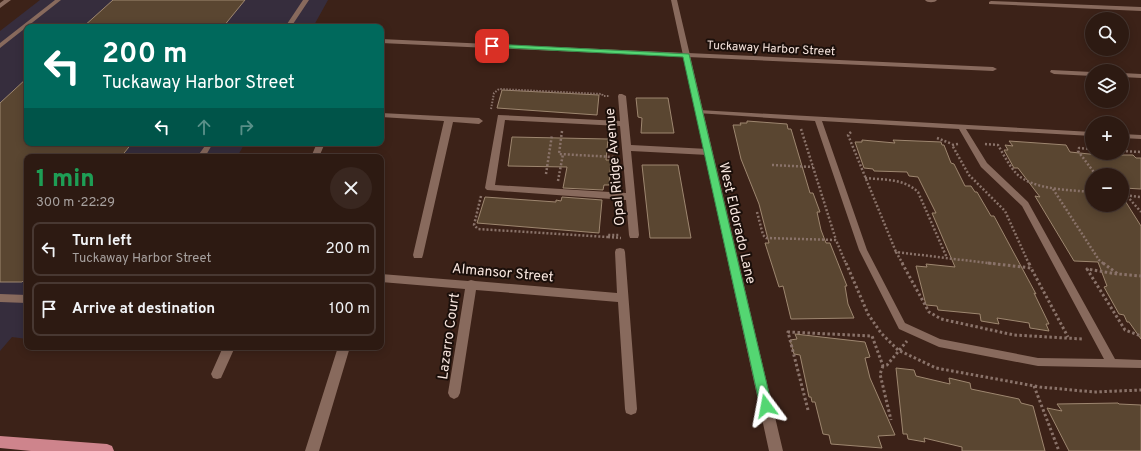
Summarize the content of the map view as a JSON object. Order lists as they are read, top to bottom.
{
  "streets": {
    "street": [
      "Tuckaway Harbor Street",
      "Opal Ridge Avenue",
      "West Eldorado Lane",
      "Almansor Street",
      "Lazarro Court"
    ]
  },
  "crossings": [
    ["Tuckaway Harbor Street", "West Eldorado Lane"],
    ["Almansor Street", "Lazarro Court"]
  ],
  "page": {
    "map_buttons": ["+", "−"],
    "turn": ["200 m", "Tuckaway Harbor Street"],
    "heading": ["1 min", "300 m · 22:29"],
    "list": [
      {
        "name": "Turn left",
        "note": "Tuckaway Harbor Street",
        "value": "200 m"
      },
      {
        "name": "Arrive at destination",
        "value": "100 m"
      }
    ]
  }
}
